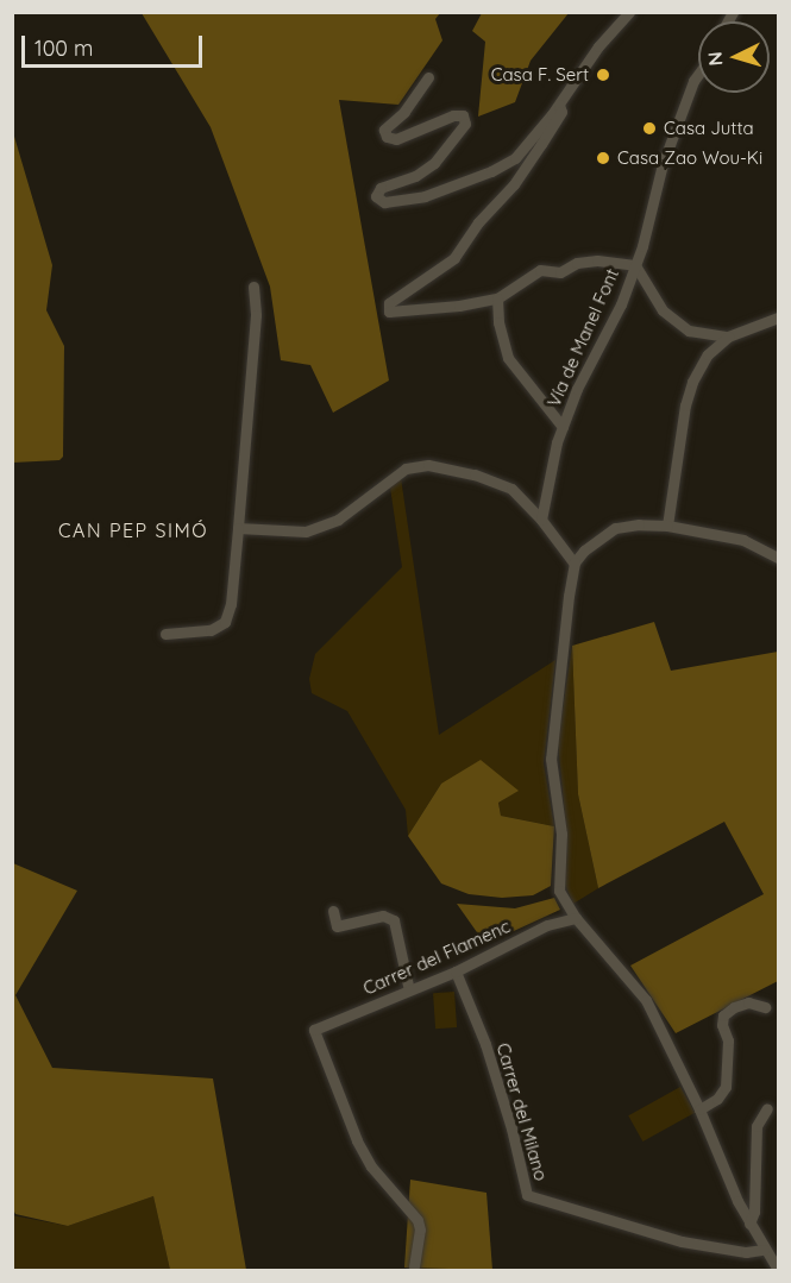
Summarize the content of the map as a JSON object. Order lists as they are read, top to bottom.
{
  "streets": {
    "street": ["Vía de Manel Font", "Carrer del Flamenc", "Carrer del Milano"]
  },
  "crossings": [
    ["Carrer del Flamenc", "Carrer del Milano"]
  ],
  "districts": ["CAN PEP SIMÓ"],
  "places": ["Casa F. Sert", "Casa Jutta", "Casa Zao Wou-Ki"],
  "scale_bar": "100 m",
  "north": "left"
}
